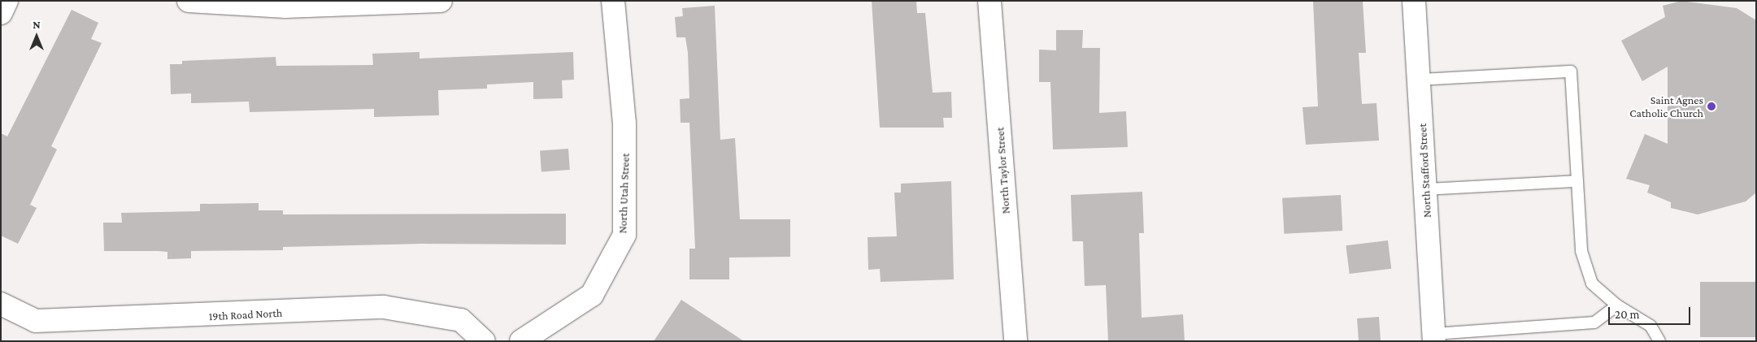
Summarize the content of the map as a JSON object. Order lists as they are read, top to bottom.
{
  "streets": {
    "street": [
      "North Taylor Street",
      "North Stafford Street",
      "North Utah Street",
      "19th Road North"
    ]
  },
  "places": ["Saint Agnes Catholic Church"],
  "scale_bar": "20 m",
  "north": "top"
}
